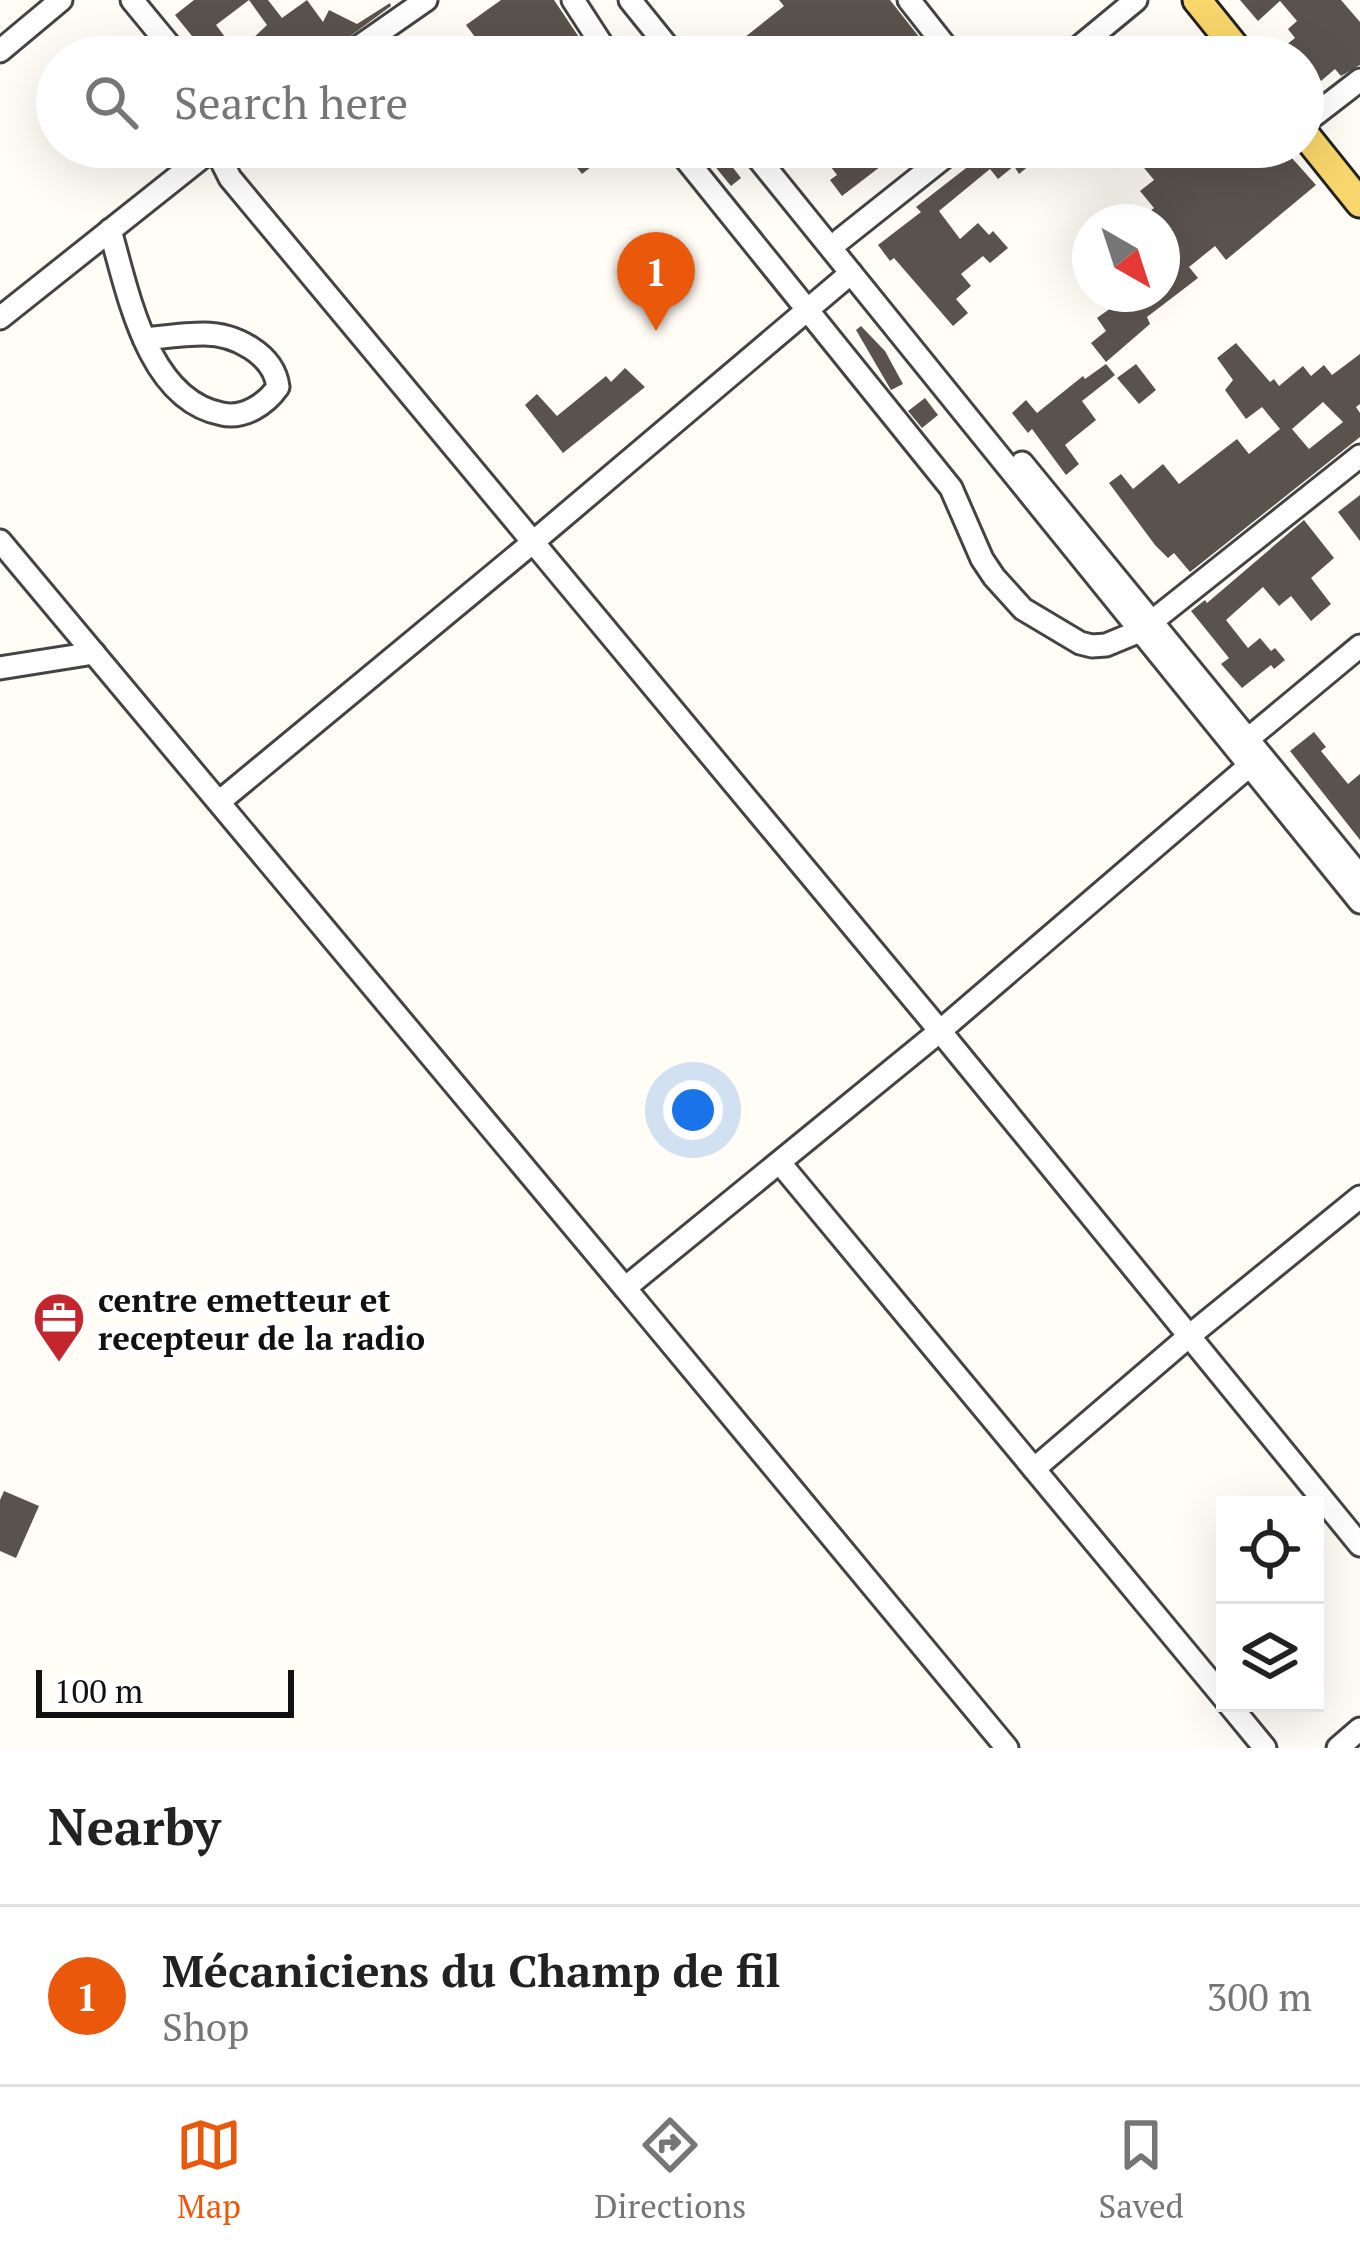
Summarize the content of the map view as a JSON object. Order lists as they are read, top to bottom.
{
  "places": {
    "office": ["centre emetteur et recepteur de la radio"]
  },
  "scale_bar": "100 m",
  "north": "bottom right",
  "page": {
    "search": "Search here",
    "pins": "1",
    "scale": "100 m",
    "heading": "Nearby",
    "list": [
      {
        "mark": "1",
        "name": "Mécaniciens du Champ de fil",
        "note": "Shop",
        "value": "300 m"
      }
    ],
    "nav": ["Map", "Directions", "Saved"]
  }
}
